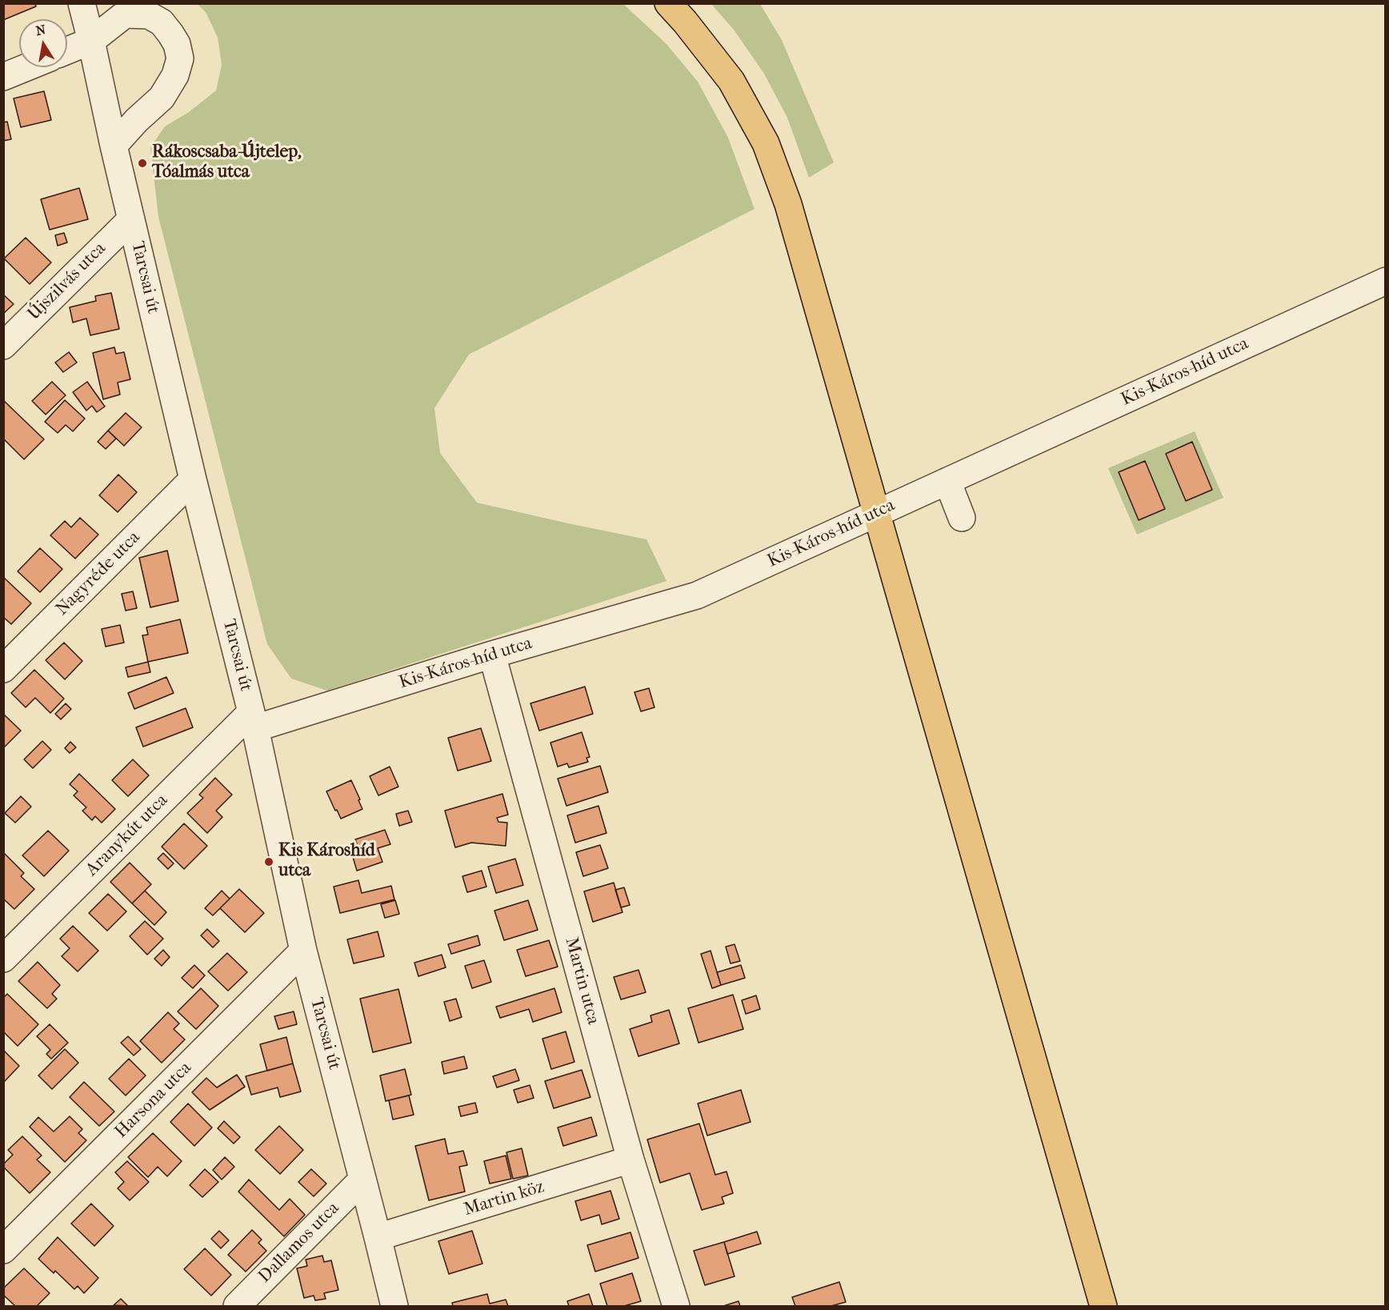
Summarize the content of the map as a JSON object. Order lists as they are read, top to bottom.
{
  "streets": {
    "street": [
      "Tarcsai út",
      "Újszilvás utca",
      "Kis-Káros-híd utca",
      "Nagyréde utca",
      "Aranykút utca",
      "Martin utca",
      "Harsona utca",
      "Martin köz",
      "Dallamos utca"
    ]
  },
  "crossings": [
    ["Tarcsai út", "Újszilvás utca"],
    ["Tarcsai út", "Kis-Káros-híd utca"],
    ["Tarcsai út", "Nagyréde utca"],
    ["Tarcsai út", "Aranykút utca"],
    ["Tarcsai út", "Harsona utca"],
    ["Tarcsai út", "Martin köz"],
    ["Tarcsai út", "Dallamos utca"],
    ["Kis-Káros-híd utca", "Aranykút utca"],
    ["Kis-Káros-híd utca", "Martin utca"],
    ["Martin utca", "Martin köz"]
  ],
  "places": ["Rákoscsaba-Újtelep, Tóalmás utca", "Kis Károshíd utca"],
  "north": "top"
}
